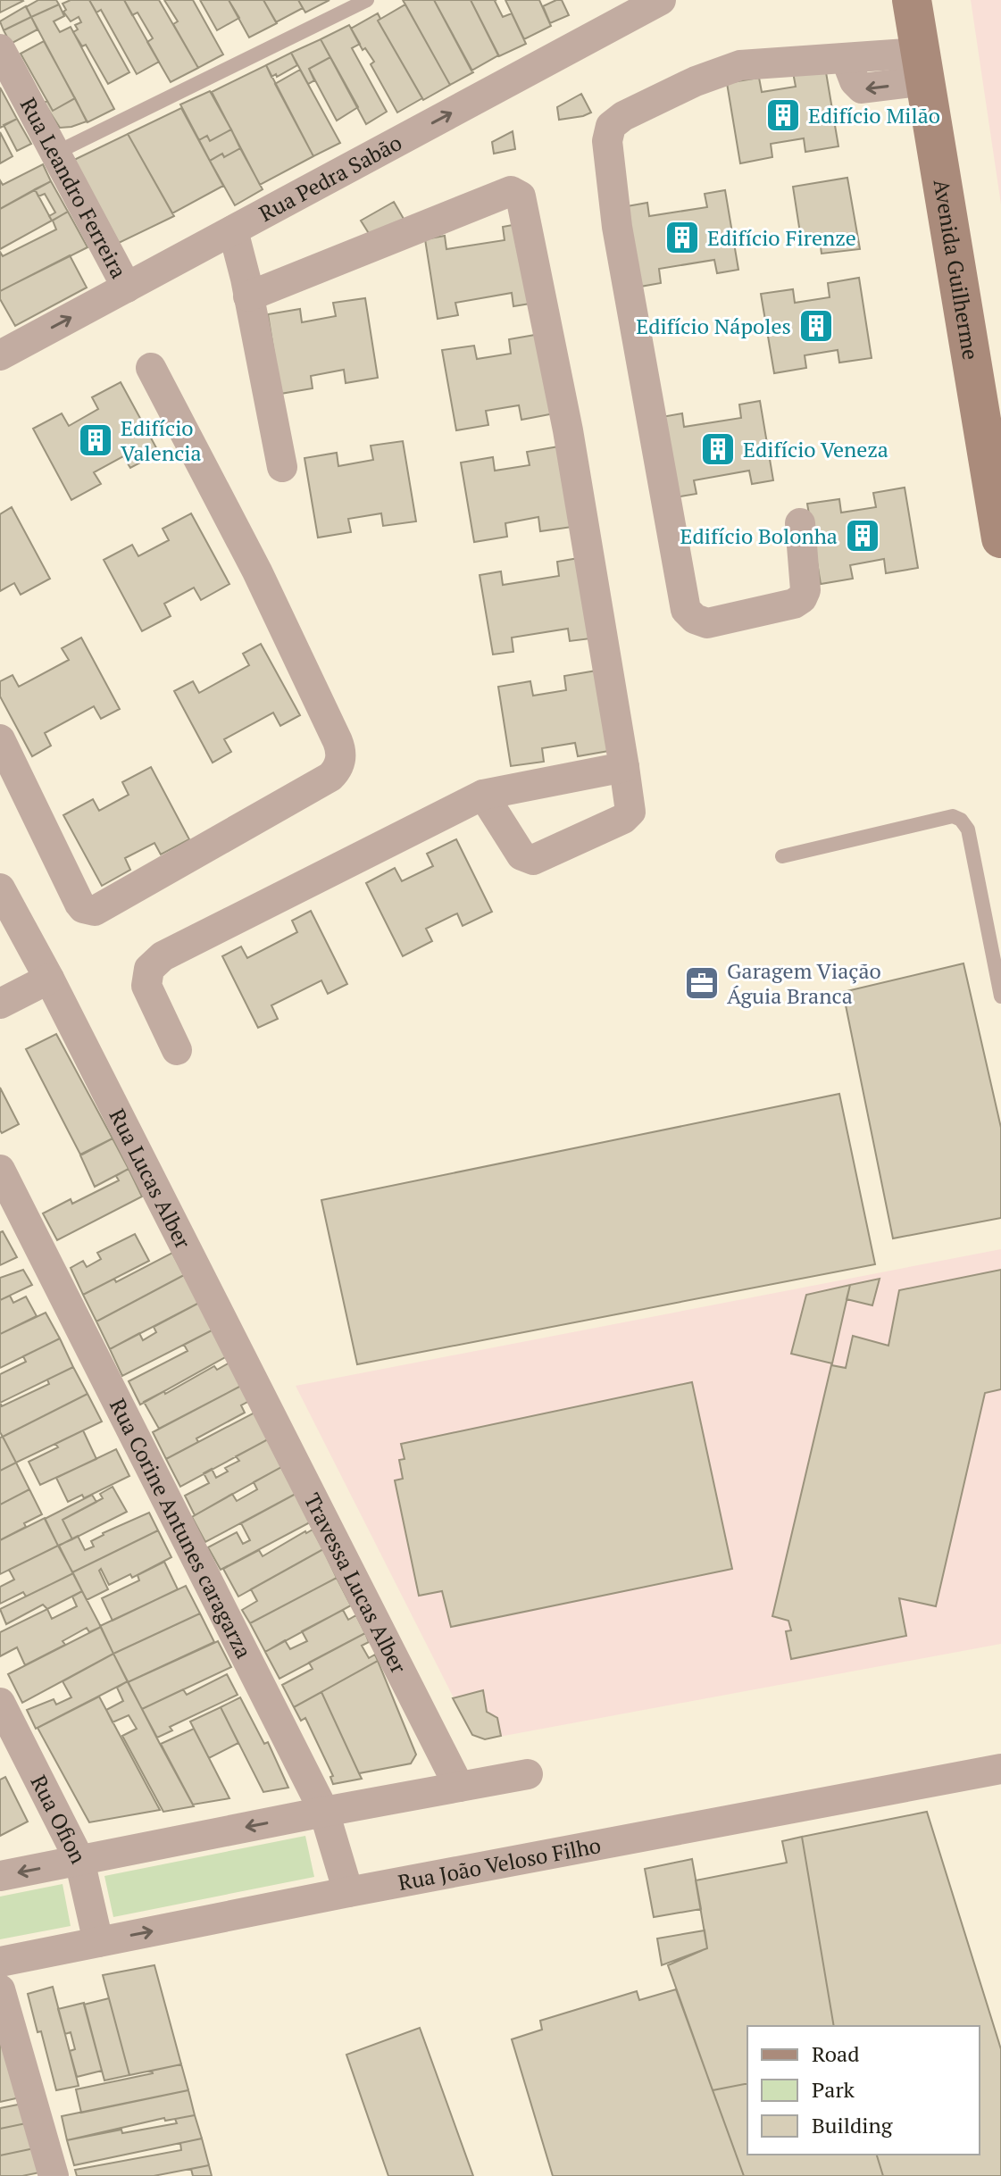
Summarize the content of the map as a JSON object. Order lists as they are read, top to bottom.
{
  "streets": {
    "street": [
      "Rua Pedra Sabão",
      "Rua Leandro Ferreira",
      "Avenida Guilherme",
      "Rua Lucas Alber",
      "Rua Corine Antunes caragarza",
      "Travessa Lucas Alber",
      "Rua Ofion",
      "Rua João Veloso Filho"
    ]
  },
  "crossings": [
    ["Rua Pedra Sabão", "Rua Leandro Ferreira"],
    ["Rua Lucas Alber", "Travessa Lucas Alber"],
    ["Rua Corine Antunes caragarza", "Rua João Veloso Filho"],
    ["Rua Ofion", "Rua João Veloso Filho"]
  ],
  "one_way": ["Rua Pedra Sabão"],
  "places": {
    "building": [
      "Edifício Milão",
      "Edifício Firenze",
      "Edifício Nápoles",
      "Edifício Valencia",
      "Edifício Veneza",
      "Edifício Bolonha"
    ],
    "office": ["Garagem Viação Águia Branca"]
  },
  "legend": ["Road", "Park", "Building"]
}
